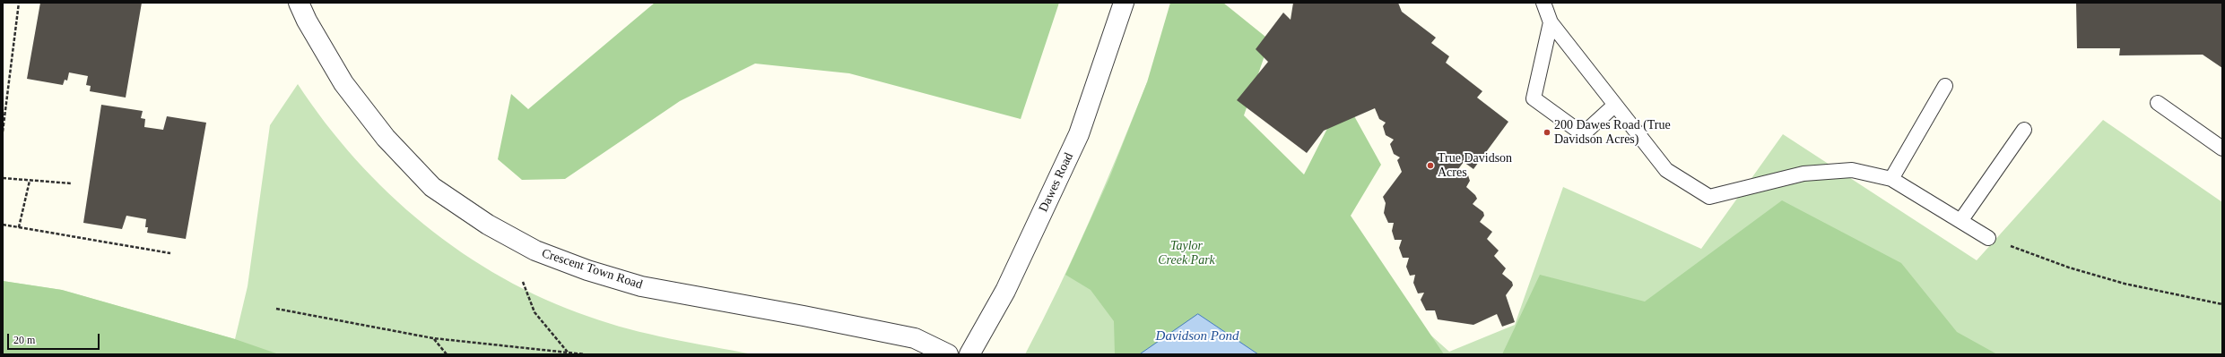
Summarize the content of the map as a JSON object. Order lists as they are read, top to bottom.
{
  "streets": {
    "street": ["Dawes Road", "Crescent Town Road"]
  },
  "water": ["Davidson Pond"],
  "parks": ["Taylor Creek Park"],
  "places": ["200 Dawes Road (True Davidson Acres)", "True Davidson Acres"],
  "scale_bar": "20 m"
}
